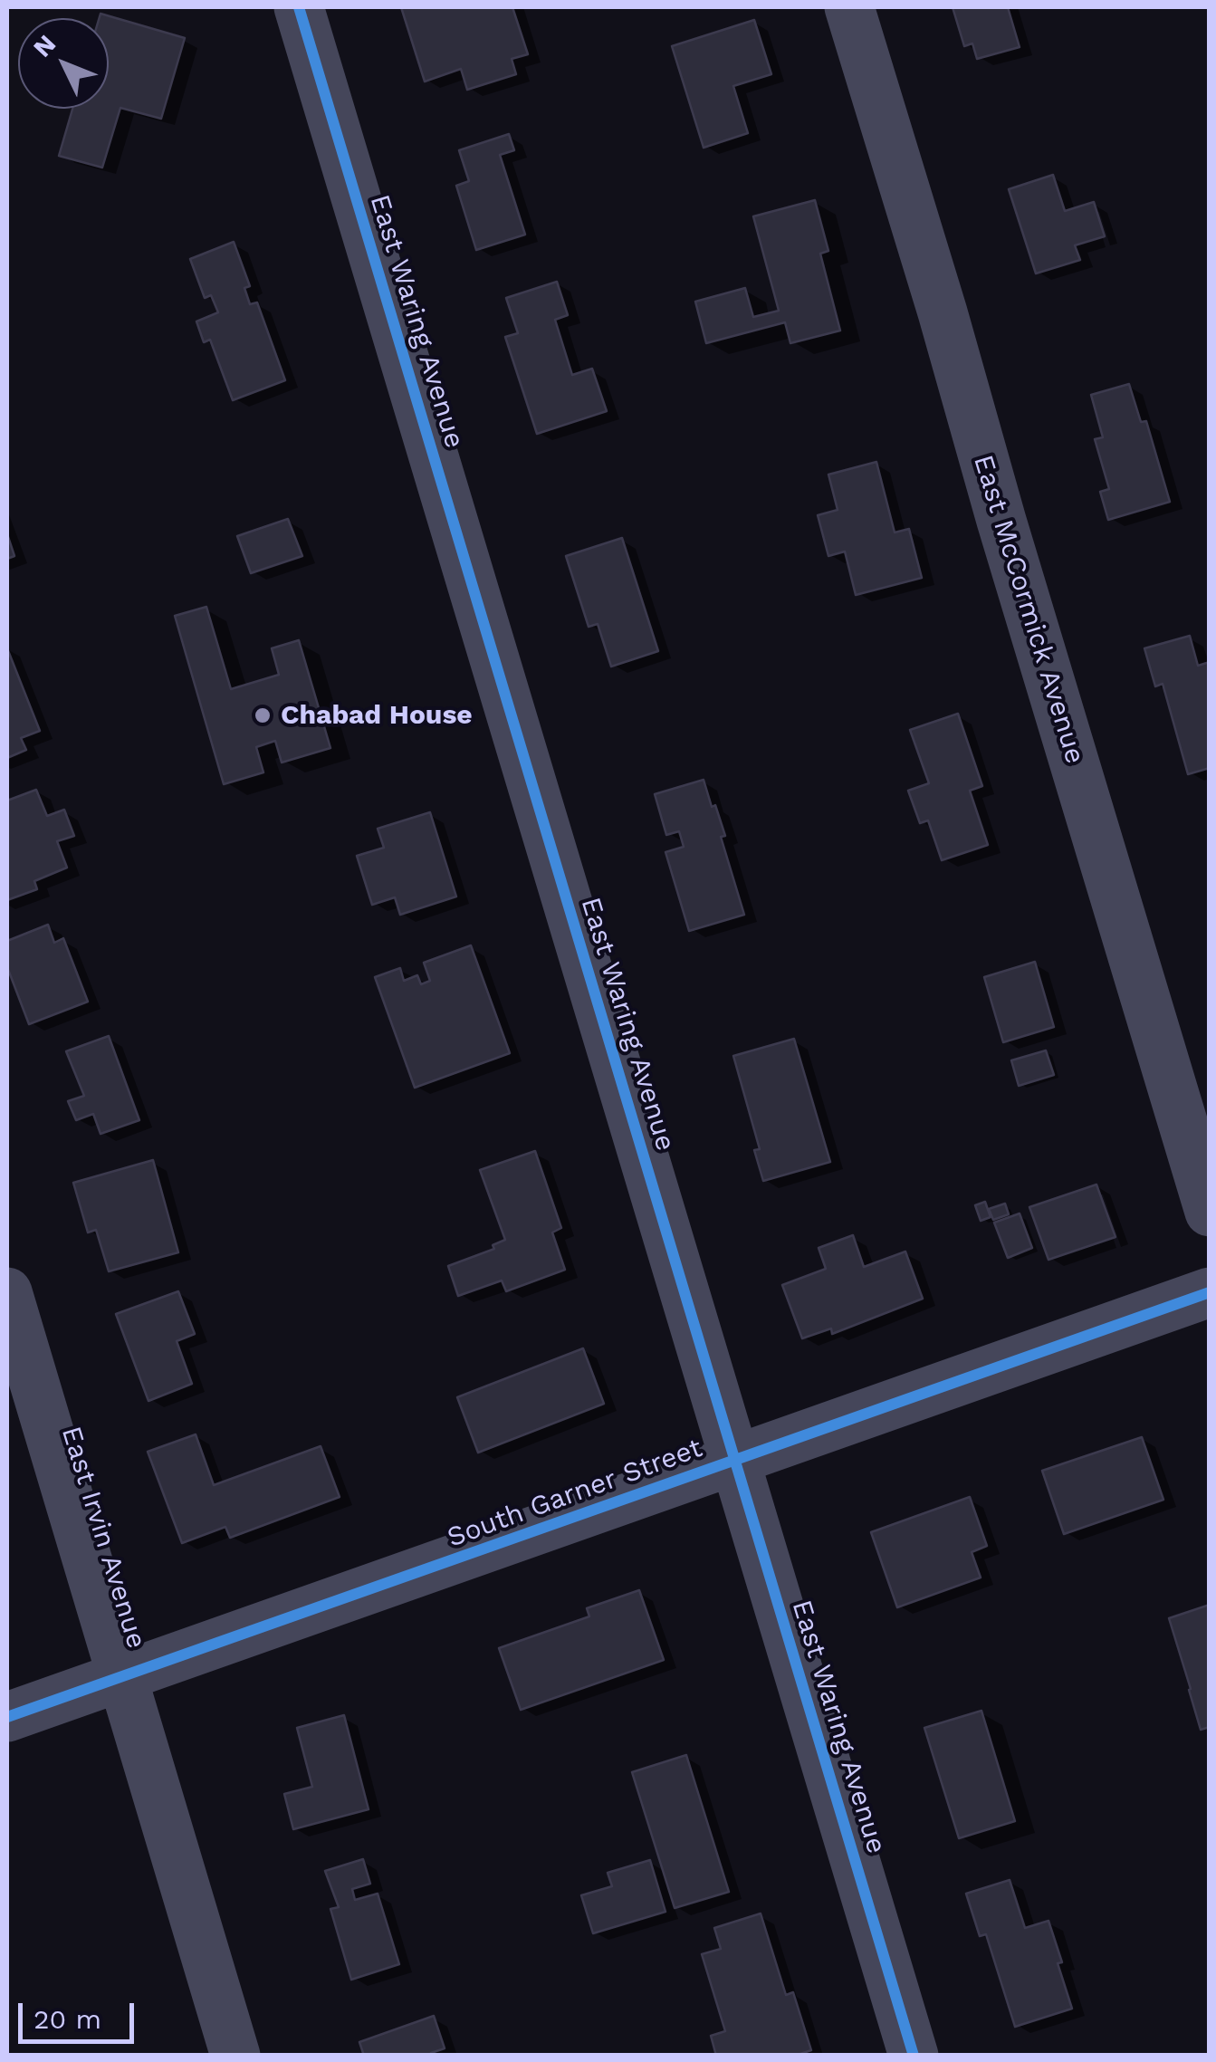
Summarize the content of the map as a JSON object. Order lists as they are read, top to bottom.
{
  "streets": {
    "street": [
      "East Waring Avenue",
      "East McCormick Avenue",
      "South Garner Street",
      "East Irvin Avenue"
    ]
  },
  "crossings": [
    ["East Waring Avenue", "South Garner Street"],
    ["South Garner Street", "East Irvin Avenue"]
  ],
  "places": ["Chabad House"],
  "scale_bar": "20 m",
  "north": "top left"
}
